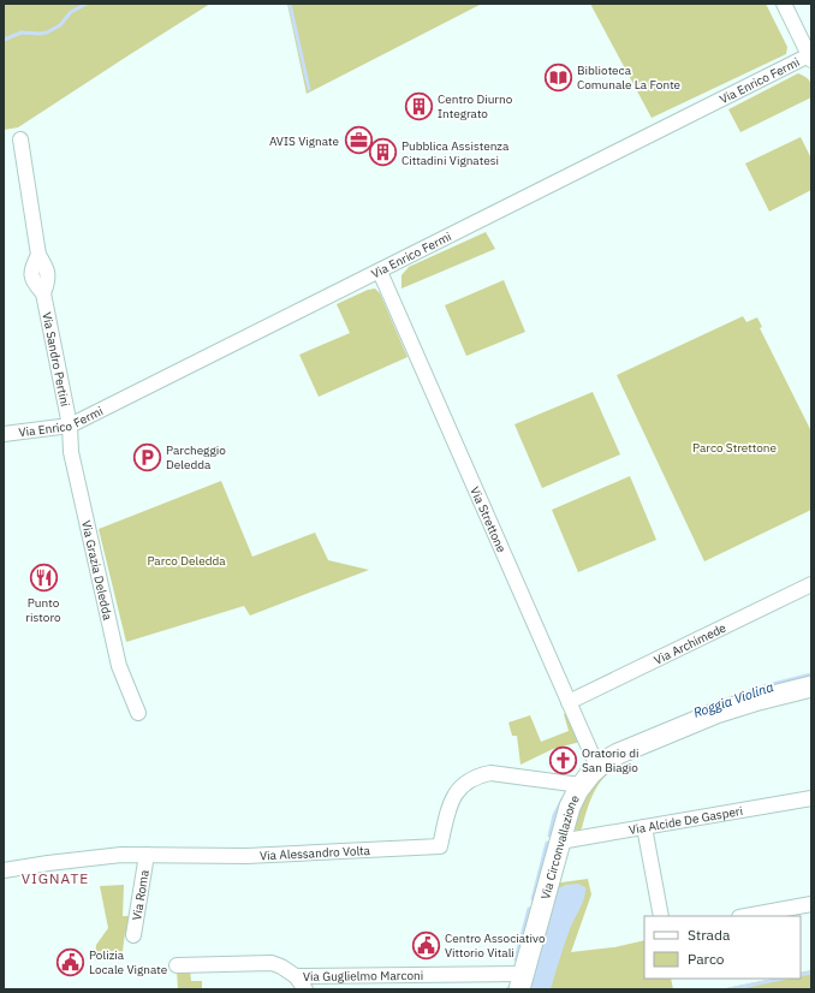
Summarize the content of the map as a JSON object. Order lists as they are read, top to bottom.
{
  "streets": {
    "street": [
      "Via Enrico Fermi",
      "Via Sandro Pertini",
      "Via Strettone",
      "Via Grazia Deledda",
      "Via Archimede",
      "Via Alcide De Gasperi",
      "Via Circonvallazione",
      "Via Alessandro Volta",
      "Via Roma",
      "Via Guglielmo Marconi"
    ]
  },
  "crossings": [
    ["Via Enrico Fermi", "Via Sandro Pertini"],
    ["Via Enrico Fermi", "Via Strettone"],
    ["Via Enrico Fermi", "Via Grazia Deledda"],
    ["Via Sandro Pertini", "Via Grazia Deledda"],
    ["Via Strettone", "Via Archimede"],
    ["Via Strettone", "Via Circonvallazione"],
    ["Via Alcide De Gasperi", "Via Circonvallazione"],
    ["Via Circonvallazione", "Via Alessandro Volta"],
    ["Via Circonvallazione", "Via Guglielmo Marconi"],
    ["Via Alessandro Volta", "Via Roma"]
  ],
  "districts": ["VIGNATE"],
  "water": ["Roggia Violina"],
  "parks": ["Parco Strettone", "Parco Deledda"],
  "places": {
    "library": ["Biblioteca Comunale La Fonte"],
    "building": ["Centro Diurno Integrato", "Pubblica Assistenza Cittadini Vignatesi"],
    "office": ["AVIS Vignate"],
    "parking": ["Parcheggio Deledda"],
    "restaurant": ["Punto ristoro"],
    "church": ["Oratorio di San Biagio"],
    "public building": ["Centro Associativo Vittorio Vitali", "Polizia Locale Vignate"]
  },
  "legend": ["Strada", "Parco"]
}
